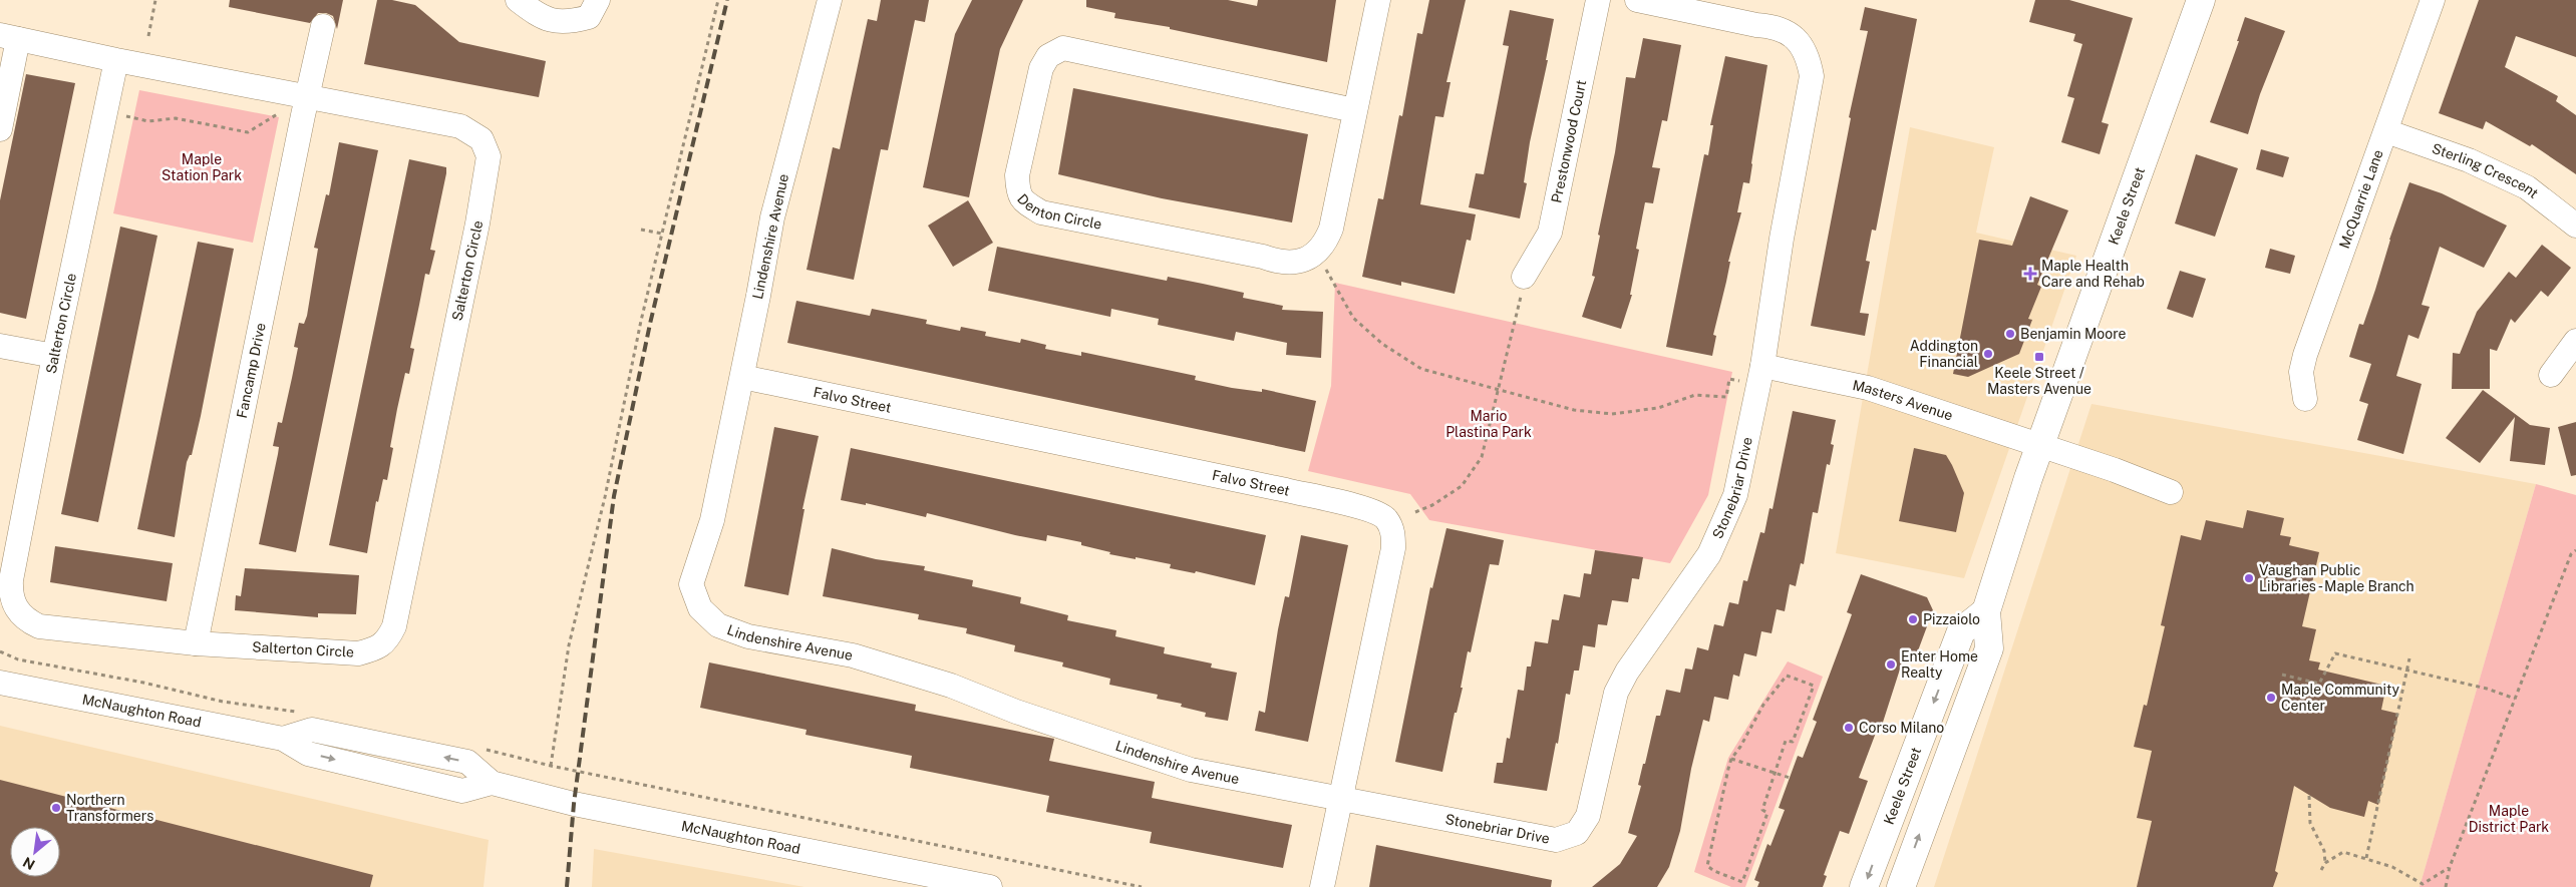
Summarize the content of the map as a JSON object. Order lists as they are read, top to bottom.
{
  "streets": {
    "main road": ["Keele Street"],
    "street": [
      "Prestonwood Court",
      "Sterling Crescent",
      "McQuarrie Lane",
      "Denton Circle",
      "Lindenshire Avenue",
      "Salterton Circle",
      "Fancamp Drive",
      "Falvo Street",
      "Masters Avenue",
      "Stonebriar Drive",
      "McNaughton Road"
    ]
  },
  "crossings": [
    ["Sterling Crescent", "McQuarrie Lane"],
    ["Keele Street", "Masters Avenue"],
    ["Lindenshire Avenue", "Falvo Street"],
    ["Lindenshire Avenue", "Stonebriar Drive"],
    ["Salterton Circle", "Fancamp Drive"],
    ["Falvo Street", "Stonebriar Drive"],
    ["Masters Avenue", "Stonebriar Drive"]
  ],
  "parks": ["Maple Station Park", "Mario Plastina Park", "Maple District Park"],
  "places": {
    "health": ["Maple Health Care and Rehab"],
    "other": [
      "Benjamin Moore",
      "Addington Financial",
      "Vaughan Public Libraries - Maple Branch",
      "Pizzaiolo",
      "Enter Home Realty",
      "Maple Community Center",
      "Corso Milano",
      "Northern Transformers"
    ],
    "transit": ["Keele Street / Masters Avenue"]
  },
  "north": "bottom left"
}
